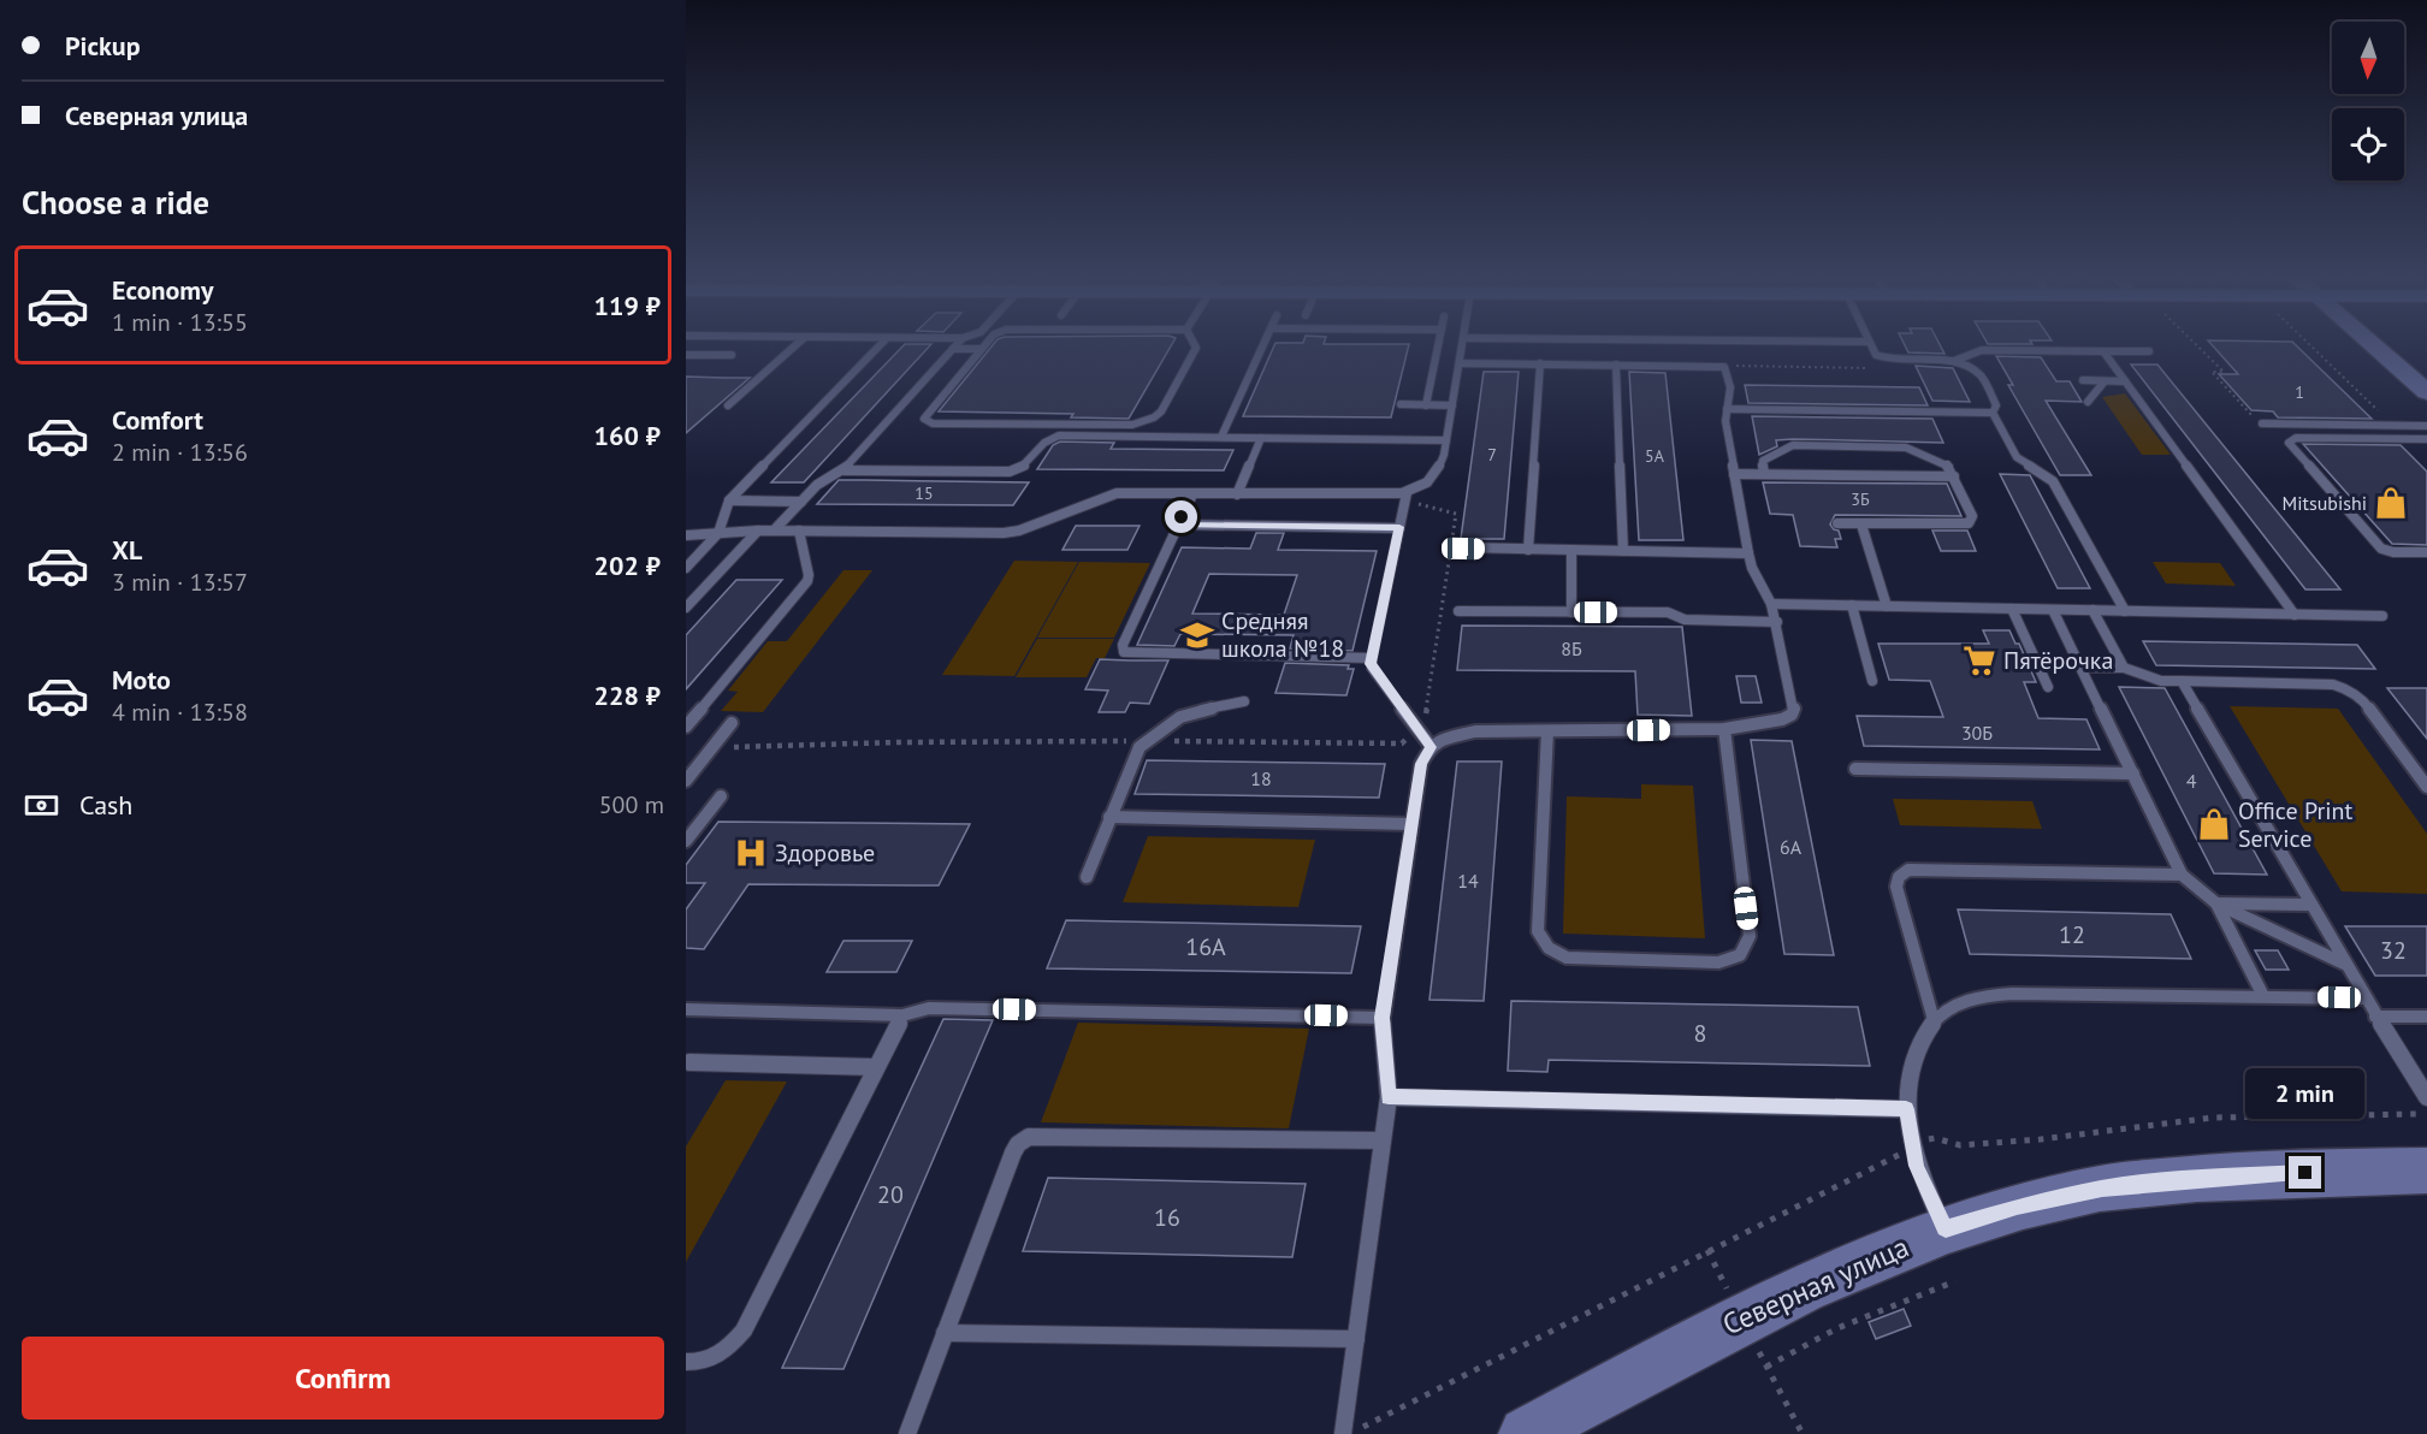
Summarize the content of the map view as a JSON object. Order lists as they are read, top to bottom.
{
  "streets": {
    "main road": ["Северная улица"]
  },
  "places": {
    "shop": ["Mitsubishi", "Office Print Service"],
    "school or university": ["Средняя школа №18"],
    "supermarket": ["Пятёрочка"],
    "hospital": ["Здоровье"]
  },
  "house_numbers": [
    "1",
    "7",
    "5А",
    "15",
    "3Б",
    "8Б",
    "30Б",
    "18",
    "4",
    "6А",
    "14",
    "12",
    "16А",
    "32",
    "8",
    "20",
    "16"
  ],
  "north": "bottom",
  "page": {
    "banner": ["Pickup", "Северная улица"],
    "heading": "Choose a ride",
    "list": [
      {
        "name": "Economy",
        "note": "1 min · 13:55",
        "value": "119 ₽"
      },
      {
        "name": "Comfort",
        "note": "2 min · 13:56",
        "value": "160 ₽"
      },
      {
        "name": "XL",
        "note": "3 min · 13:57",
        "value": "202 ₽"
      },
      {
        "name": "Moto",
        "note": "4 min · 13:58",
        "value": "228 ₽"
      }
    ],
    "pay": ["Cash", "500 m"],
    "bubble": "2 min",
    "buttons": "Confirm"
  }
}
